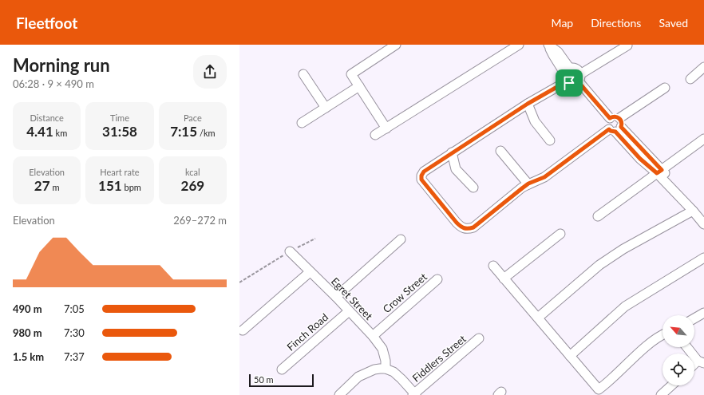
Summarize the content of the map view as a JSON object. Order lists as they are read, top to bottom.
{
  "streets": {
    "street": [
      "Crow Street",
      "Egret Street",
      "Finch Road",
      "Fiddlers Street"
    ]
  },
  "crossings": [
    ["Crow Street", "Egret Street"],
    ["Egret Street", "Finch Road"]
  ],
  "scale_bar": "50 m",
  "north": "top left",
  "page": {
    "header": "Fleetfoot",
    "nav": ["Map", "Directions", "Saved"],
    "heading": ["Morning run", "06:28 · 9 × 490 m"],
    "stats": [
      ["Distance", "4.41 km"],
      ["Time", "31:58"],
      ["Pace", "7:15 /km"],
      ["Elevation", "27 m"],
      ["Heart rate", "151 bpm"],
      ["kcal", "269"]
    ],
    "chart": ["Elevation", "269–272 m"],
    "list": [
      {
        "name": "490 m",
        "note": "7:05"
      },
      {
        "name": "980 m",
        "note": "7:30"
      },
      {
        "name": "1.5 km",
        "note": "7:37"
      }
    ],
    "scale": "50 m"
  }
}
